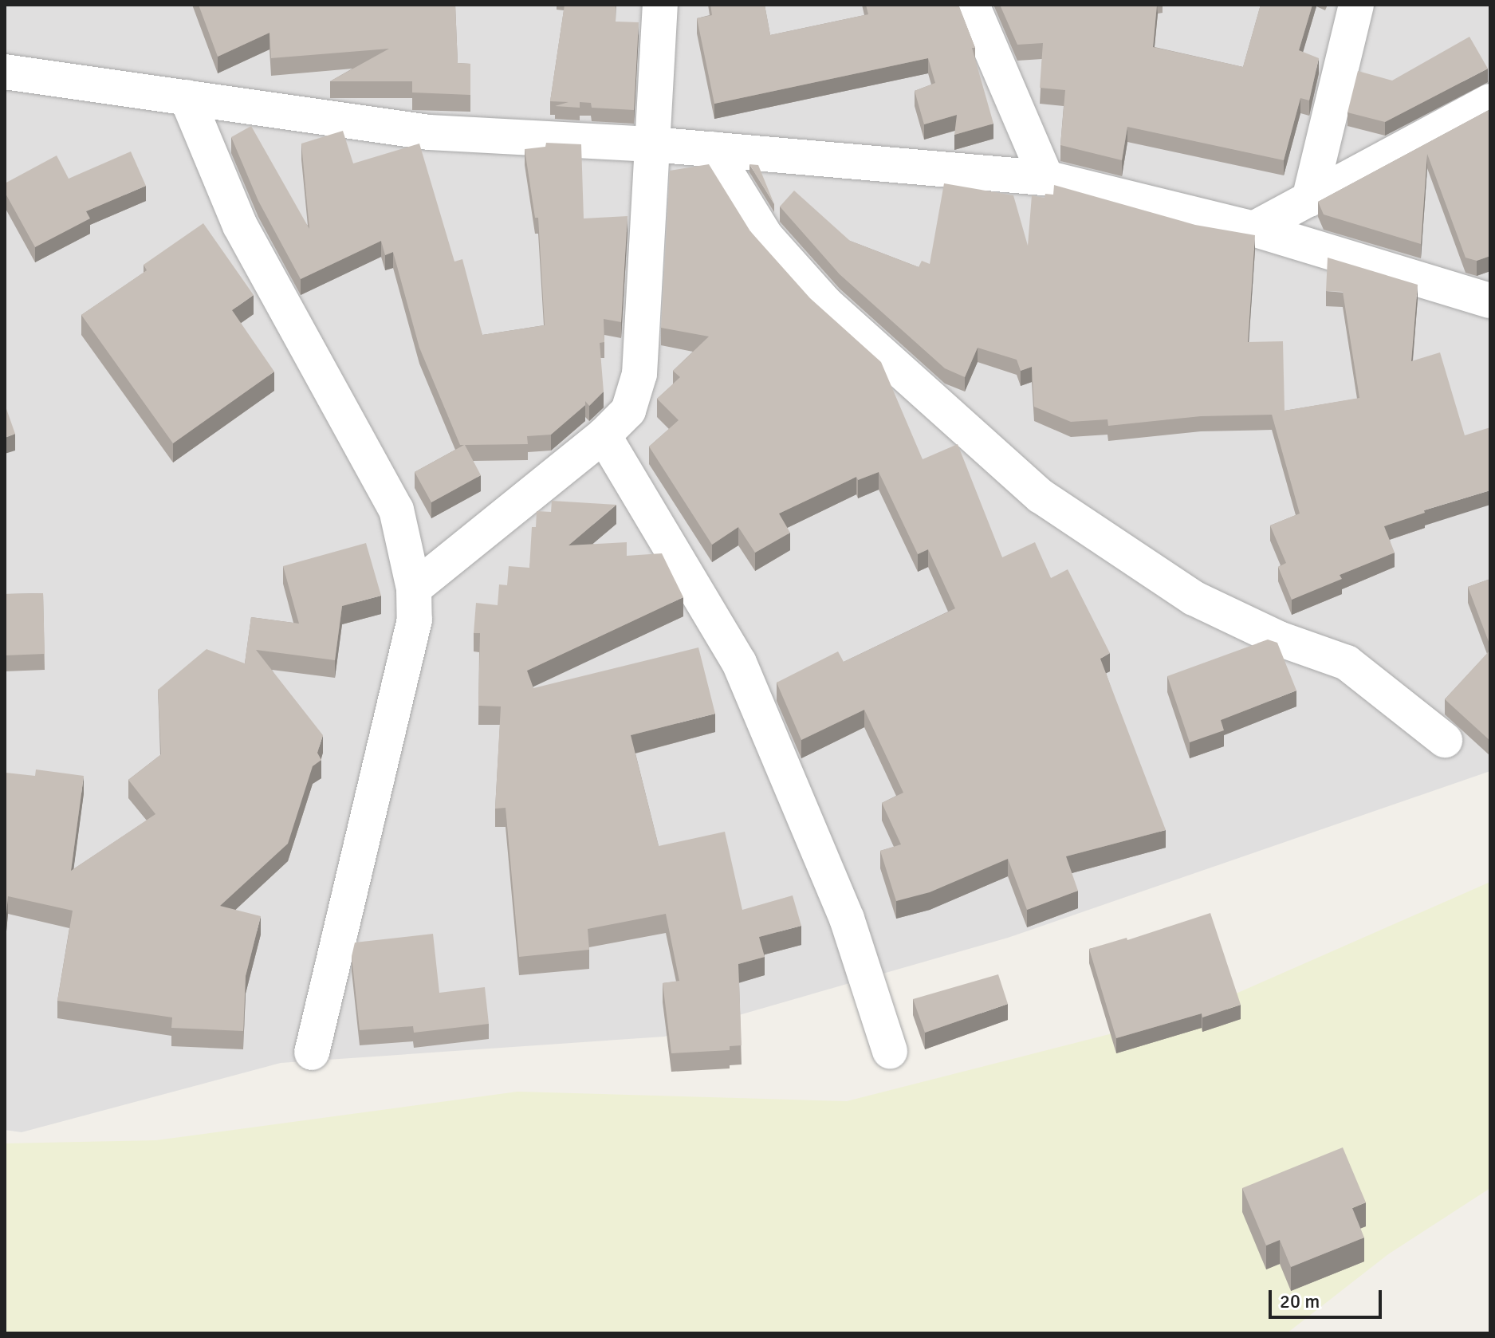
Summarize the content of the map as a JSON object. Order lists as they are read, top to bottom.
{
  "scale_bar": "20 m"
}
